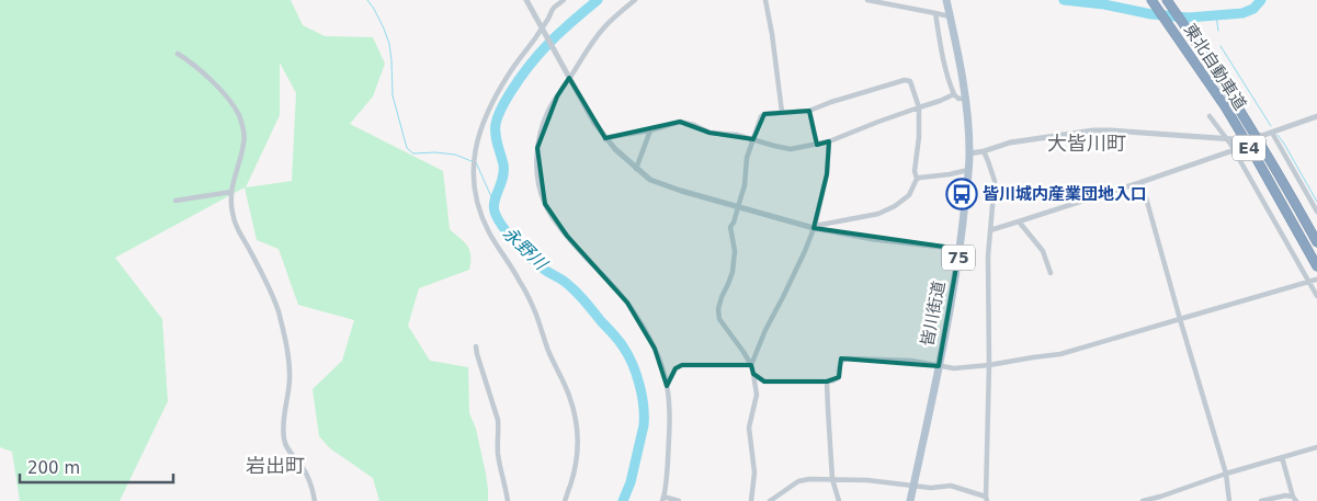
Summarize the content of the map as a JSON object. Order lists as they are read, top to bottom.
{
  "streets": {
    "highway": ["東北自動車道", "E4"],
    "main road": ["75", "皆川街道"]
  },
  "districts": ["大皆川町", "岩出町"],
  "water": ["永野川"],
  "places": {
    "bus stop": ["皆川城内産業団地入口"]
  },
  "scale_bar": "200 m"
}
